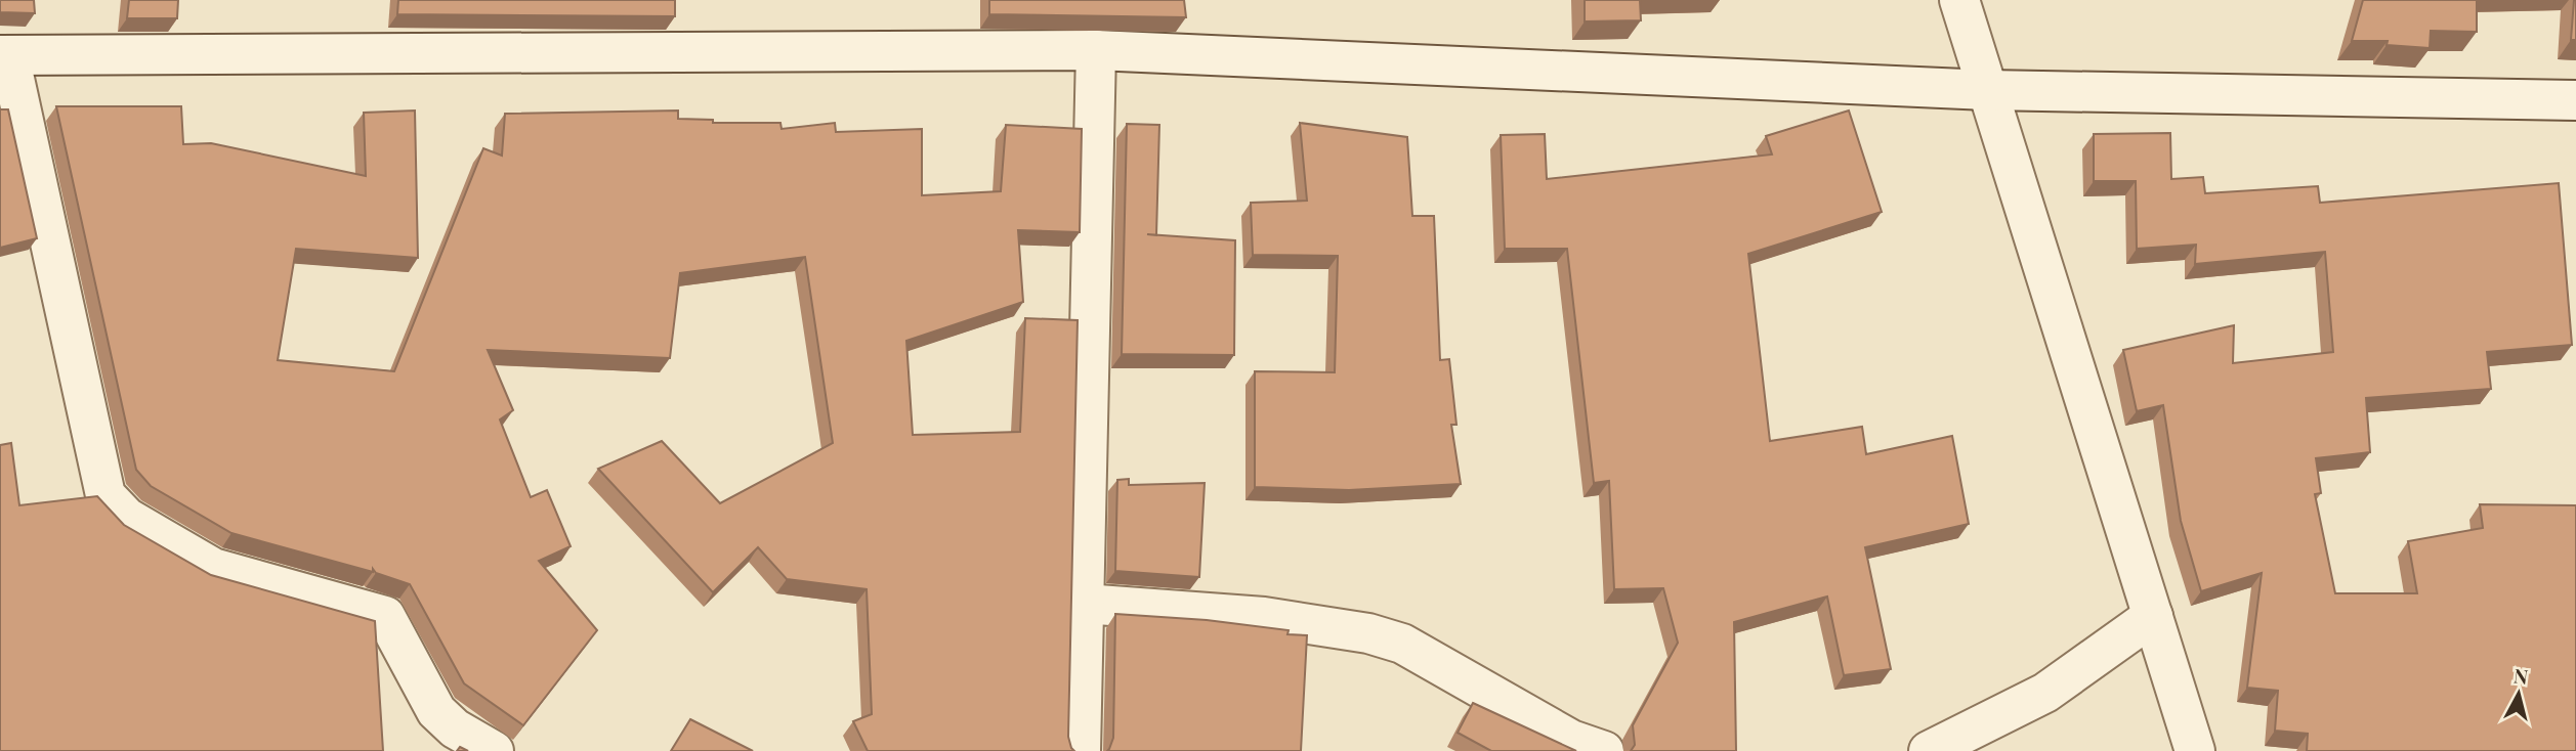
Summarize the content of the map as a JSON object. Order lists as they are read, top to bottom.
{
  "north": "top"
}
